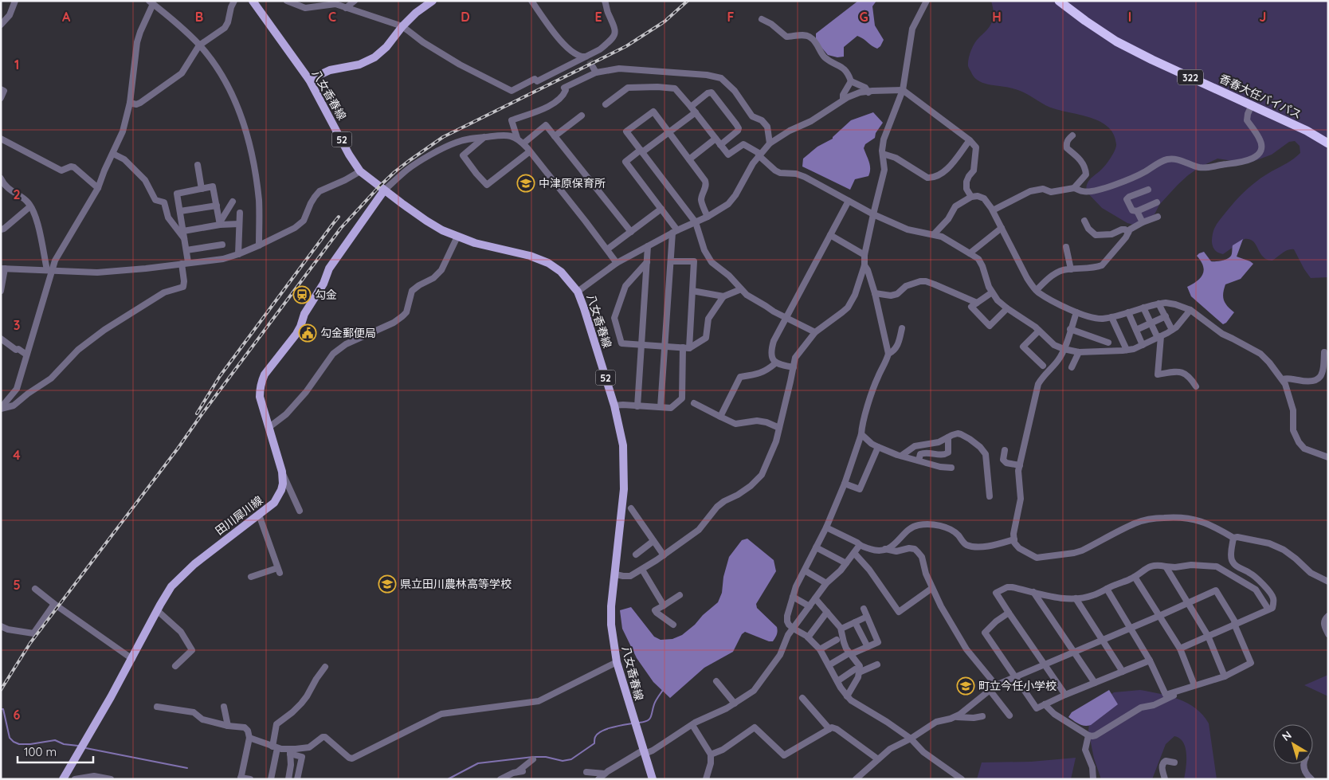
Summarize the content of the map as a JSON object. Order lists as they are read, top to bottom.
{
  "streets": {
    "highway": ["322", "香春大任バイパス"],
    "main road": ["八女香春線", "52", "田川犀川線"]
  },
  "crossings": [
    ["八女香春線", "田川犀川線"]
  ],
  "places": {
    "school or university": ["中津原保育所", "県立田川農林高等学校", "町立今任小学校"],
    "station": ["勾金"],
    "public building": ["勾金郵便局"]
  },
  "scale_bar": "100 m",
  "north": "top left",
  "grid": {
    "columns": [
      "A",
      "B",
      "C",
      "D",
      "E",
      "F",
      "G",
      "H",
      "I",
      "J"
    ],
    "rows": [
      "1",
      "2",
      "3",
      "4",
      "5",
      "6"
    ]
  }
}
